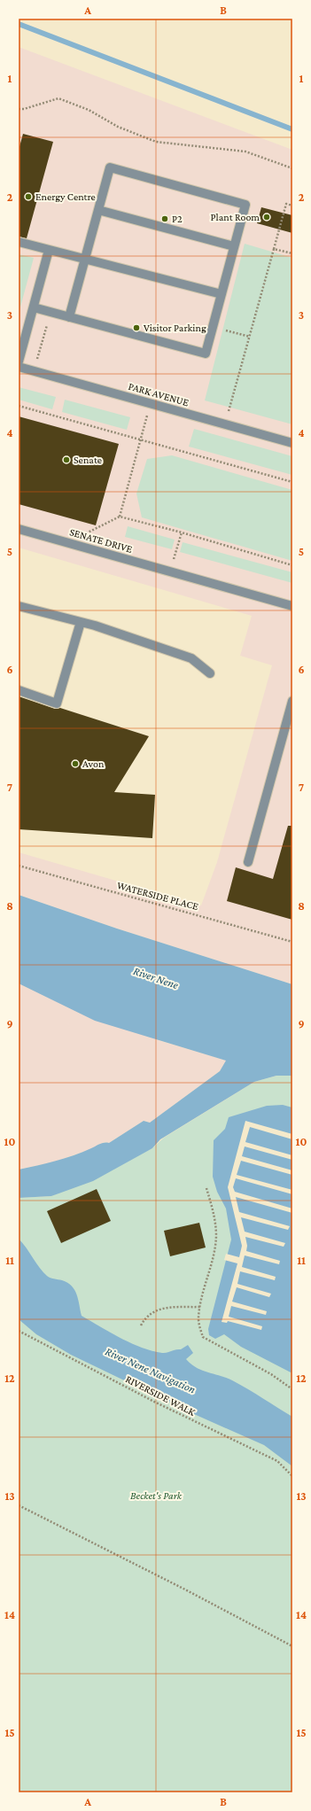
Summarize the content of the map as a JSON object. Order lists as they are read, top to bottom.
{
  "streets": {
    "lane": ["PARK AVENUE", "SENATE DRIVE"],
    "path": ["WATERSIDE PLACE", "RIVERSIDE WALK"]
  },
  "water": ["River Nene", "River Nene Navigation"],
  "parks": ["Becket's Park"],
  "places": [
    "Energy Centre",
    "Plant Room",
    "P2",
    "Visitor Parking",
    "Senate",
    "Avon"
  ],
  "grid": {
    "columns": ["A", "B"],
    "rows": [
      "1",
      "2",
      "3",
      "4",
      "5",
      "6",
      "7",
      "8",
      "9",
      "10",
      "11",
      "12",
      "13",
      "14",
      "15"
    ]
  }
}
